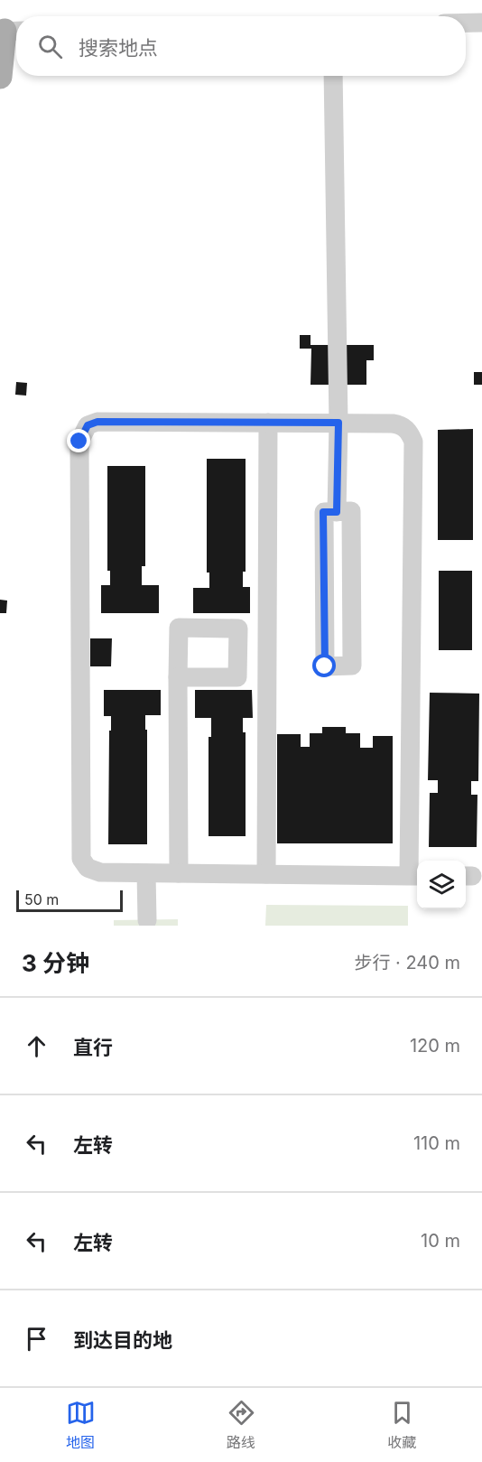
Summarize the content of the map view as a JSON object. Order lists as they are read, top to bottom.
{
  "scale_bar": "50 m",
  "page": {
    "search": "搜索地点",
    "scale": "50 m",
    "heading": ["3 分钟", "步行 · 240 m"],
    "list": [
      ["直行", "120 m"],
      ["左转", "110 m"],
      ["左转", "10 m"],
      "到达目的地"
    ],
    "nav": ["地图", "路线", "收藏"]
  }
}
